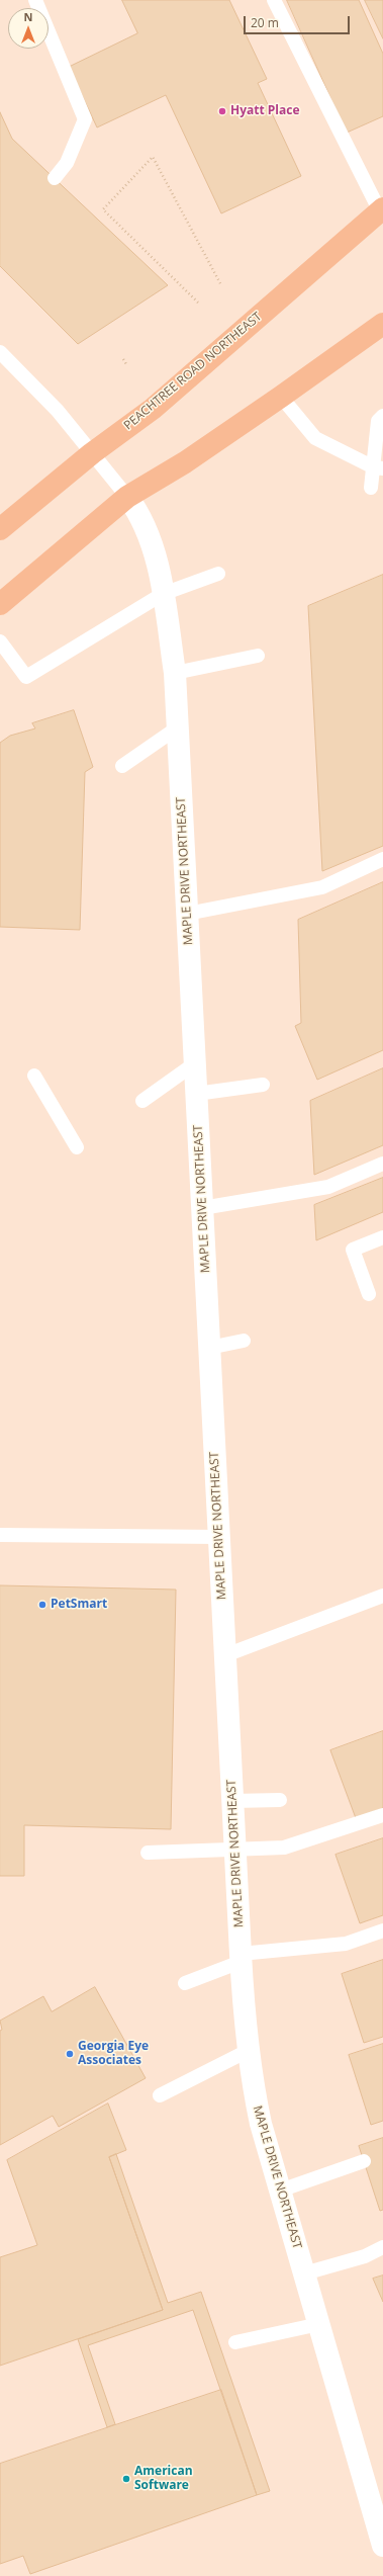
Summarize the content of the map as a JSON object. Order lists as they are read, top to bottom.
{
  "streets": {
    "highway": ["PEACHTREE ROAD NORTHEAST"],
    "street": ["MAPLE DRIVE NORTHEAST"]
  },
  "places": [
    "Hyatt Place",
    "PetSmart",
    "Georgia Eye Associates",
    "American Software"
  ],
  "scale_bar": "20 m",
  "north": "top"
}
